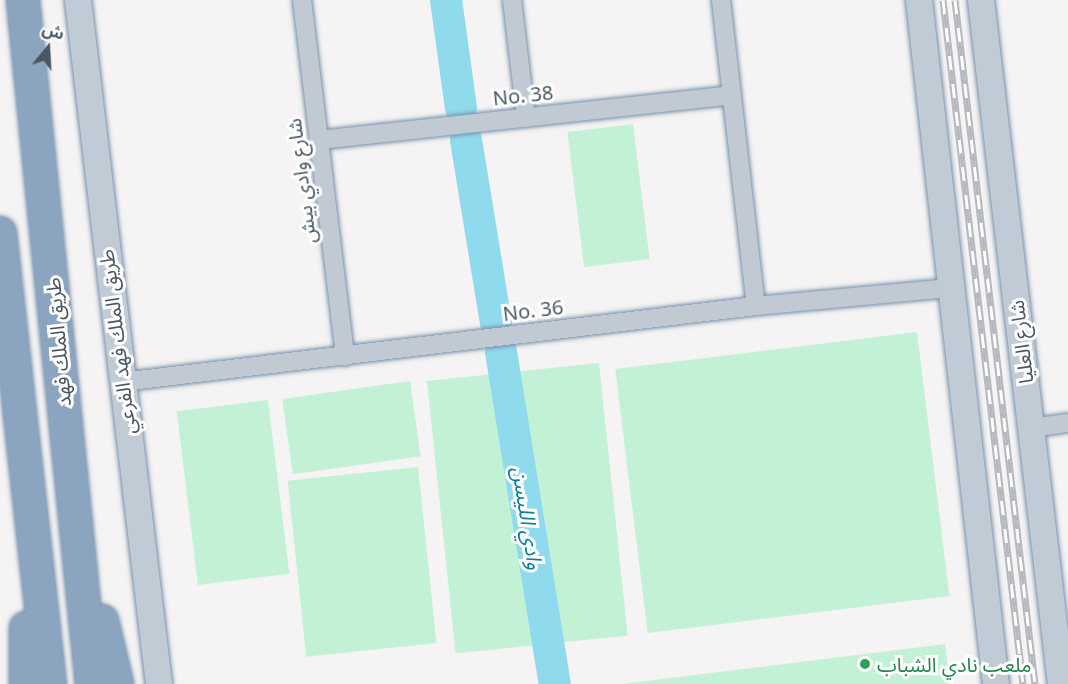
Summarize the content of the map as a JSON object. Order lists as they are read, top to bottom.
{
  "streets": {
    "highway": ["طريق الملك فهد"],
    "main road": ["طريق الملك فهد الفرعي", "شارع العليا"],
    "street": ["No. 38", "شارع وادي بيش", "No. 36"]
  },
  "crossings": [
    ["No. 38", "شارع وادي بيش"],
    ["شارع وادي بيش", "No. 36"],
    ["No. 36", "طريق الملك فهد الفرعي"]
  ],
  "water": ["وادي الليسن"],
  "places": ["ملعب نادي الشباب"],
  "north": "top"
}
